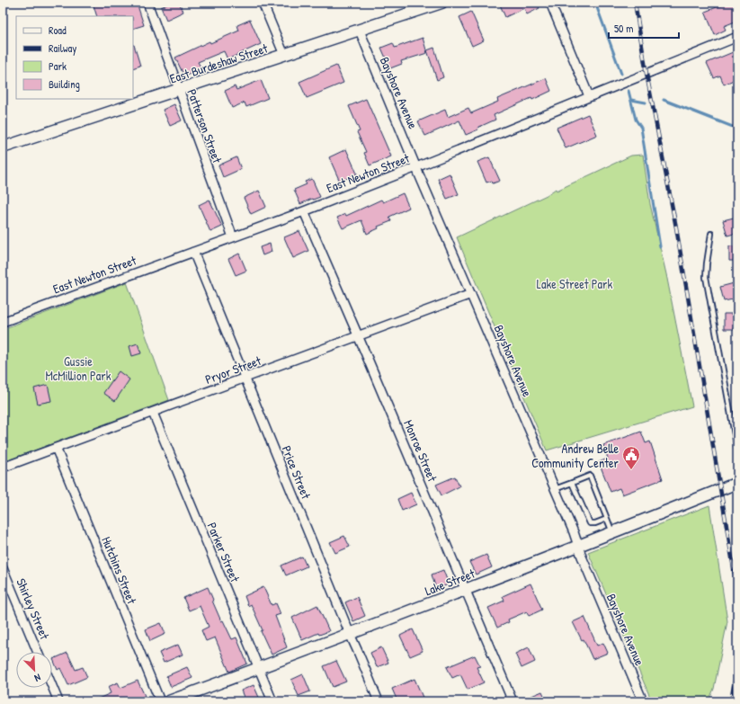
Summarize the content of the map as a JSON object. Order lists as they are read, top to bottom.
{
  "streets": {
    "street": [
      "East Burdeshaw Street",
      "Bayshore Avenue",
      "Patterson Street",
      "East Newton Street",
      "Pryor Street",
      "Monroe Street",
      "Price Street",
      "Parker Street",
      "Hutchins Street",
      "Lake Street",
      "Shirley Street"
    ]
  },
  "crossings": [
    ["East Burdeshaw Street", "Bayshore Avenue"],
    ["East Burdeshaw Street", "Patterson Street"],
    ["Bayshore Avenue", "East Newton Street"],
    ["Bayshore Avenue", "Pryor Street"],
    ["Bayshore Avenue", "Lake Street"],
    ["Patterson Street", "East Newton Street"],
    ["East Newton Street", "Monroe Street"],
    ["East Newton Street", "Price Street"],
    ["Pryor Street", "Monroe Street"],
    ["Pryor Street", "Price Street"],
    ["Pryor Street", "Parker Street"],
    ["Pryor Street", "Hutchins Street"],
    ["Monroe Street", "Lake Street"],
    ["Price Street", "Lake Street"],
    ["Parker Street", "Lake Street"]
  ],
  "parks": ["Lake Street Park", "Gussie McMillion Park"],
  "places": {
    "public building": ["Andrew Belle Community Center"]
  },
  "legend": [
    "Road",
    "Railway",
    "Park",
    "Building"
  ],
  "scale_bar": "50 m",
  "north": "bottom right"
}
